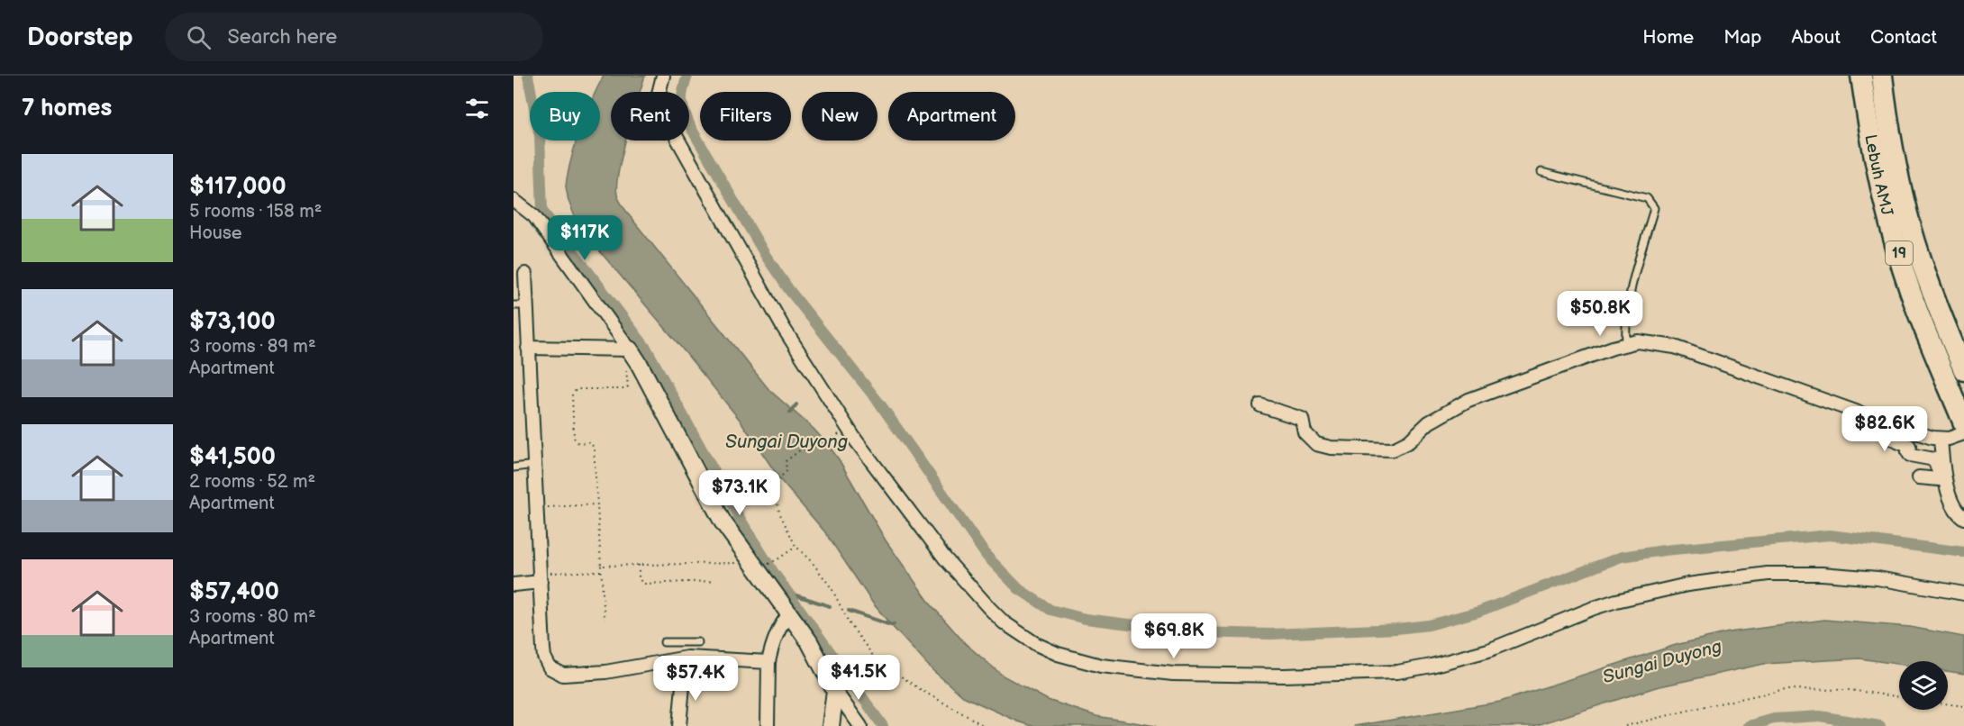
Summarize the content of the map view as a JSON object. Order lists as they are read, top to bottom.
{
  "streets": {
    "highway": ["Lebuh AMJ", "19"]
  },
  "water": ["Sungai Duyong"],
  "page": {
    "header": "Doorstep",
    "search": "Search here",
    "nav": [
      "Home",
      "Map",
      "About",
      "Contact"
    ],
    "heading": "7 homes",
    "chip": [
      "Buy",
      "Rent",
      "Filters",
      "New",
      "Apartment"
    ],
    "list": [
      {
        "name": "$117,000",
        "note": "5 rooms · 158 m² · House"
      },
      {
        "name": "$73,100",
        "note": "3 rooms · 89 m² · Apartment"
      },
      {
        "name": "$41,500",
        "note": "2 rooms · 52 m² · Apartment"
      },
      {
        "name": "$57,400",
        "note": "3 rooms · 80 m² · Apartment"
      }
    ],
    "price": [
      "$117K",
      "$50.8K",
      "$82.6K",
      "$73.1K",
      "$69.8K",
      "$41.5K",
      "$57.4K"
    ]
  }
}
